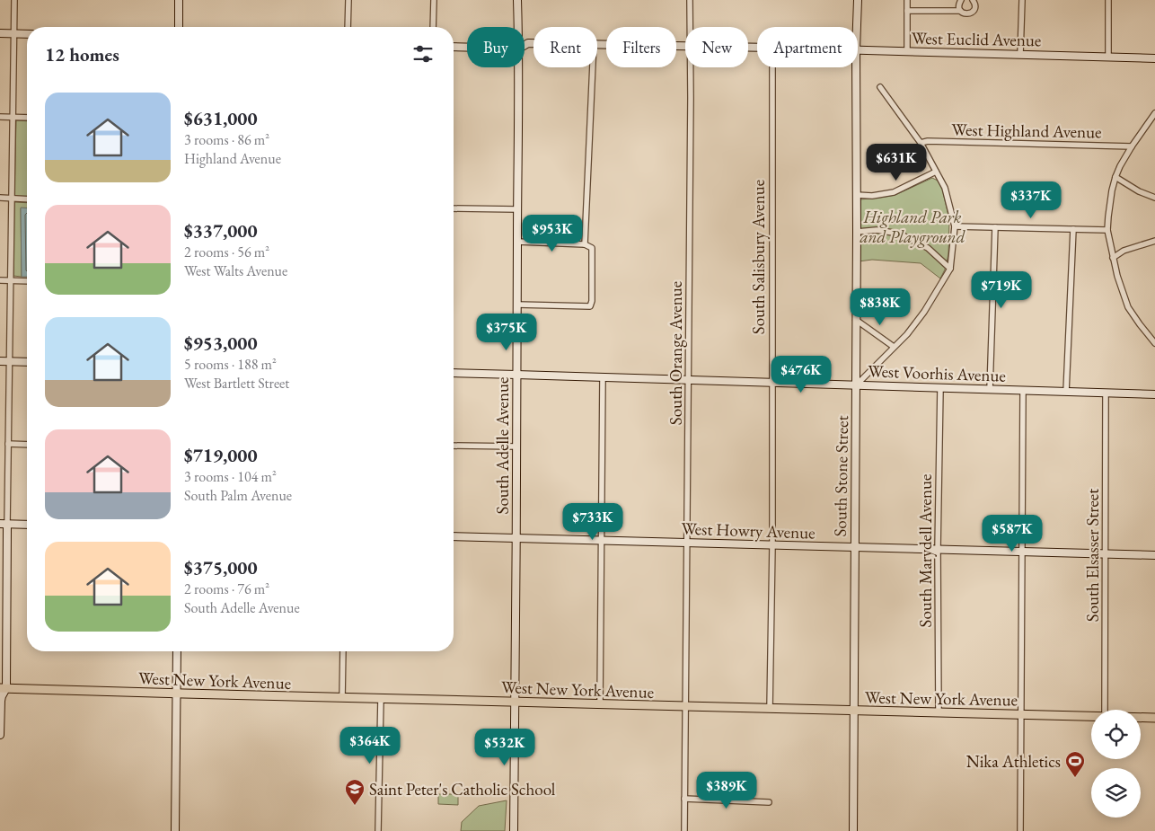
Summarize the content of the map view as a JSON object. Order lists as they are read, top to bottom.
{
  "streets": {
    "main road": ["West New York Avenue"],
    "street": [
      "West Euclid Avenue",
      "West Highland Avenue",
      "South Salisbury Avenue",
      "South Orange Avenue",
      "West Voorhis Avenue",
      "South Adelle Avenue",
      "South Stone Street",
      "West Howry Avenue",
      "South Marydell Avenue",
      "South Elsasser Street"
    ]
  },
  "crossings": [
    ["South Salisbury Avenue", "West Voorhis Avenue"],
    ["South Salisbury Avenue", "West Howry Avenue"],
    ["South Salisbury Avenue", "West New York Avenue"],
    ["South Orange Avenue", "West Voorhis Avenue"],
    ["South Orange Avenue", "West Howry Avenue"],
    ["South Orange Avenue", "West New York Avenue"],
    ["West Voorhis Avenue", "South Adelle Avenue"],
    ["West Voorhis Avenue", "South Stone Street"],
    ["West Voorhis Avenue", "South Marydell Avenue"],
    ["West Voorhis Avenue", "South Elsasser Street"],
    ["South Adelle Avenue", "West Howry Avenue"],
    ["South Adelle Avenue", "West New York Avenue"],
    ["South Stone Street", "West Howry Avenue"],
    ["South Stone Street", "West New York Avenue"],
    ["West Howry Avenue", "South Marydell Avenue"],
    ["West Howry Avenue", "South Elsasser Street"],
    ["South Marydell Avenue", "West New York Avenue"]
  ],
  "parks": ["Highland Park and Playground"],
  "places": {
    "sports": ["Nika Athletics"],
    "school or university": ["Saint Peter's Catholic School"]
  },
  "page": {
    "chip": [
      "Buy",
      "Rent",
      "Filters",
      "New",
      "Apartment"
    ],
    "heading": "12 homes",
    "list": [
      {
        "name": "$631,000",
        "note": "3 rooms · 86 m² · Highland Avenue"
      },
      {
        "name": "$337,000",
        "note": "2 rooms · 56 m² · West Walts Avenue"
      },
      {
        "name": "$953,000",
        "note": "5 rooms · 188 m² · West Bartlett Street"
      },
      {
        "name": "$719,000",
        "note": "3 rooms · 104 m² · South Palm Avenue"
      },
      {
        "name": "$375,000",
        "note": "2 rooms · 76 m² · South Adelle Avenue"
      }
    ],
    "price": [
      "$631K",
      "$337K",
      "$953K",
      "$719K",
      "$838K",
      "$375K",
      "$476K",
      "$733K",
      "$587K",
      "$364K",
      "$532K",
      "$389K"
    ]
  }
}
